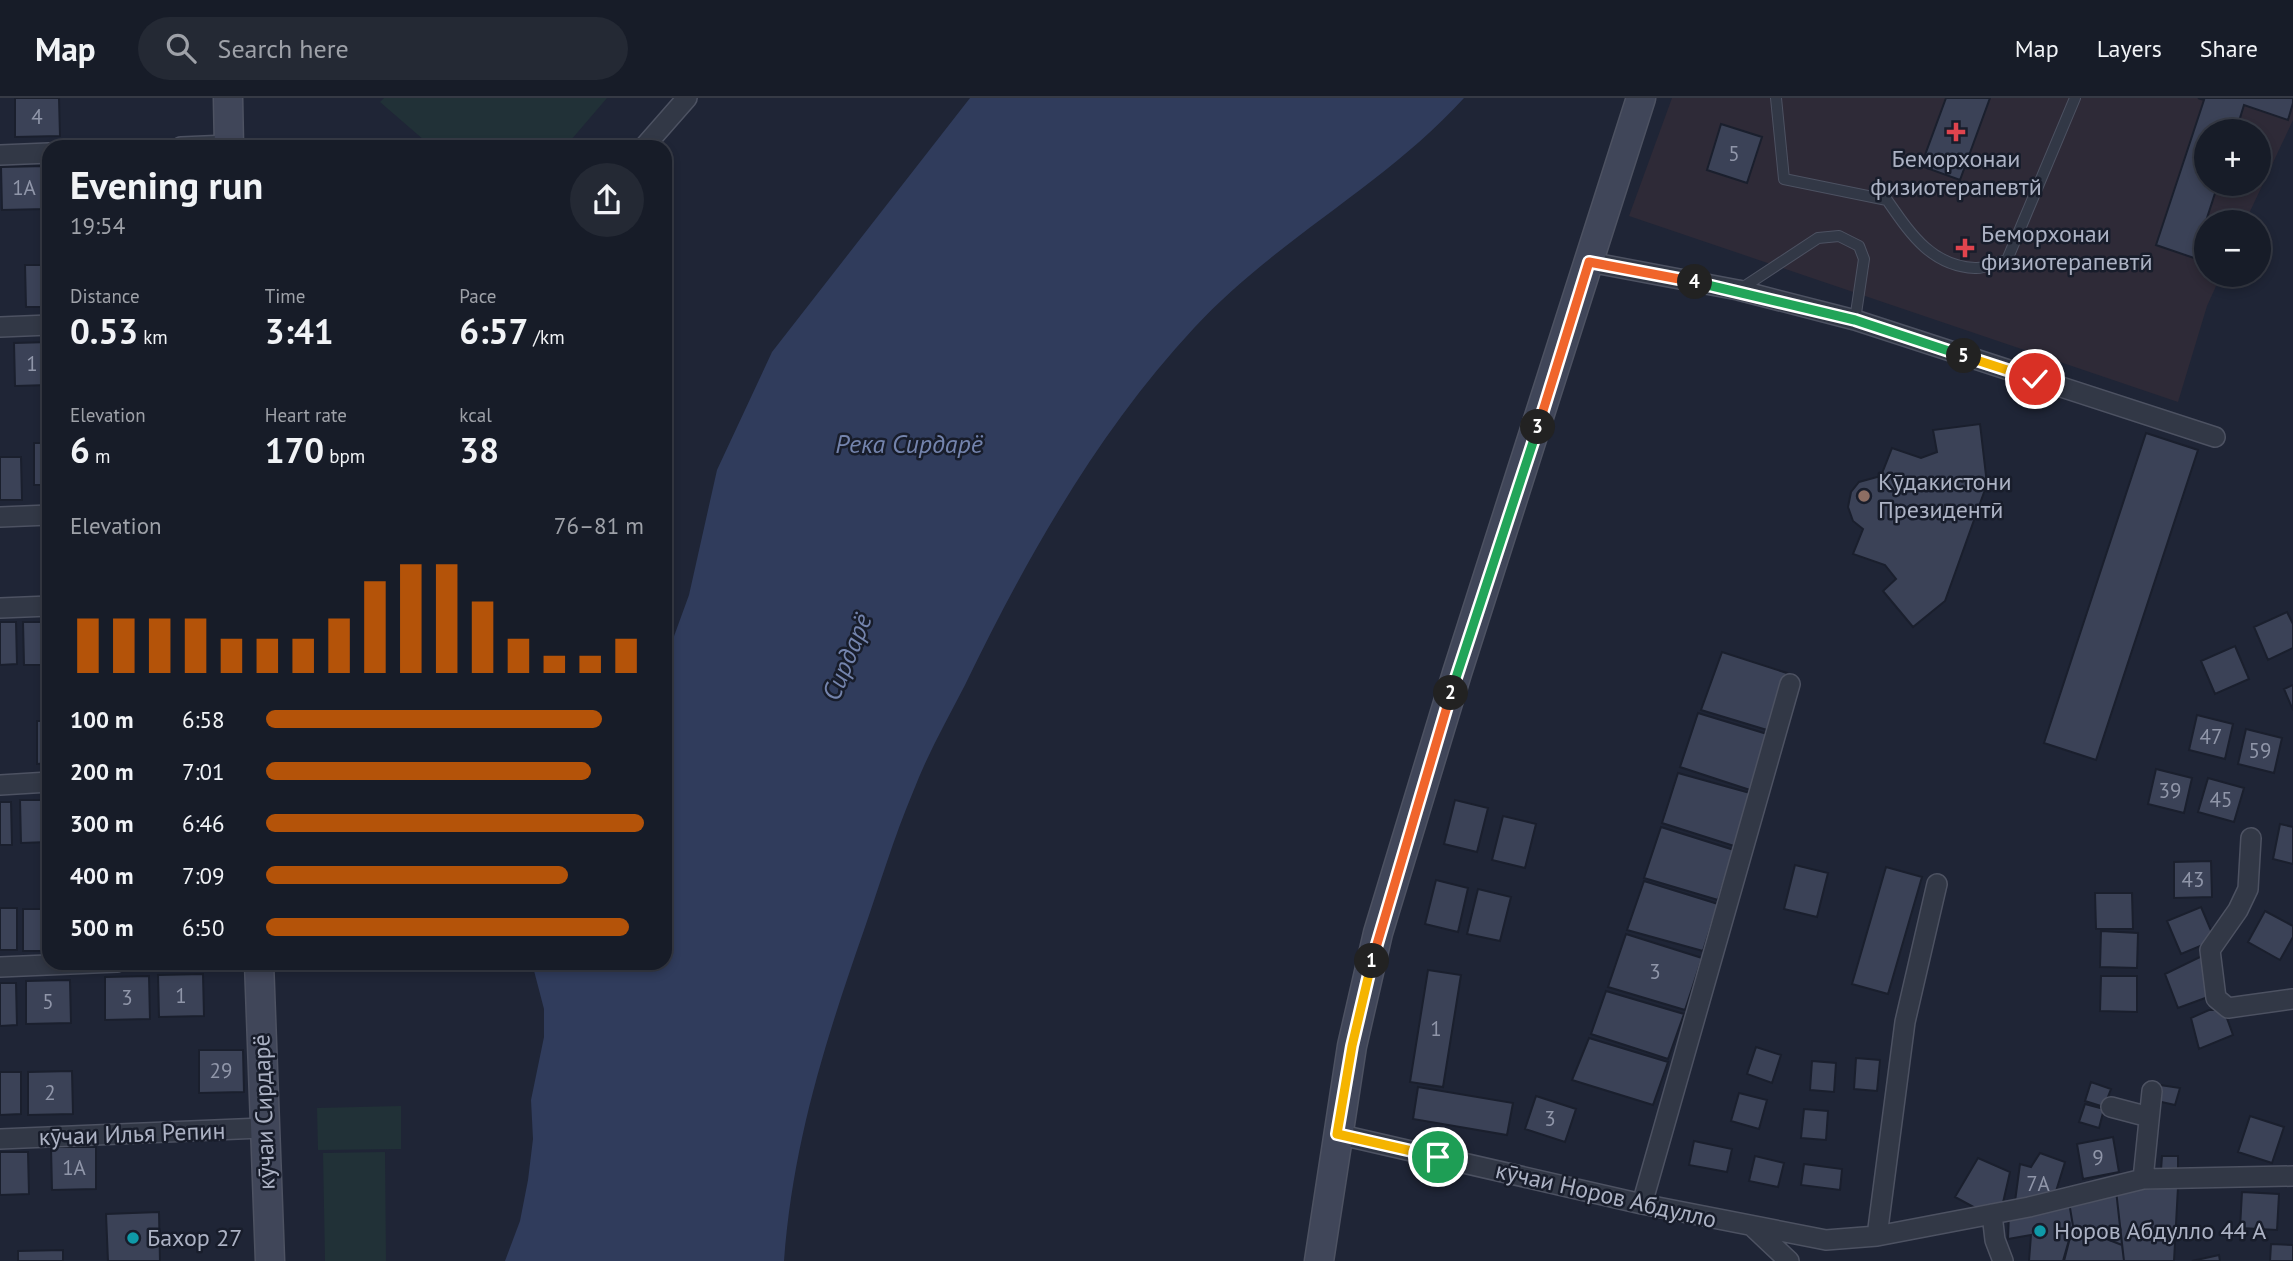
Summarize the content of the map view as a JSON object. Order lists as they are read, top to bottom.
{
  "streets": {
    "main road": ["кӯчаи Сирдарё"],
    "street": ["кӯчаи Илья Репин", "кӯчаи Норов Абдулло"]
  },
  "crossings": [
    ["кӯчаи Сирдарё", "кӯчаи Илья Репин"]
  ],
  "water": ["Река Сирдарё", "Сирдарё"],
  "places": {
    "health": ["Беморхонаи физиотерапевтй", "Беморхонаи физиотерапевтӣ"],
    "other": ["Кӯдакистони Президентӣ", "Норов Абдулло 44 А", "Бахор 27"]
  },
  "house_numbers": [
    "4",
    "5",
    "1А",
    "1",
    "47",
    "59",
    "39",
    "45",
    "43",
    "3",
    "1",
    "3",
    "5",
    "1",
    "29",
    "2",
    "3",
    "9",
    "1А",
    "7А"
  ],
  "page": {
    "header": "Map",
    "search": "Search here",
    "nav": ["Map", "Layers", "Share"],
    "map_buttons": ["+", "−"],
    "heading": ["Evening run", "19:54"],
    "stats": [
      ["Distance", "0.53 km"],
      ["Time", "3:41"],
      ["Pace", "6:57 /km"],
      ["Elevation", "6 m"],
      ["Heart rate", "170 bpm"],
      ["kcal", "38"]
    ],
    "pins": [
      "4",
      "5",
      "3",
      "2",
      "1"
    ],
    "chart": ["Elevation", "76–81 m"],
    "list": [
      {
        "name": "100 m",
        "note": "6:58"
      },
      {
        "name": "200 m",
        "note": "7:01"
      },
      {
        "name": "300 m",
        "note": "6:46"
      },
      {
        "name": "400 m",
        "note": "7:09"
      },
      {
        "name": "500 m",
        "note": "6:50"
      }
    ]
  }
}
